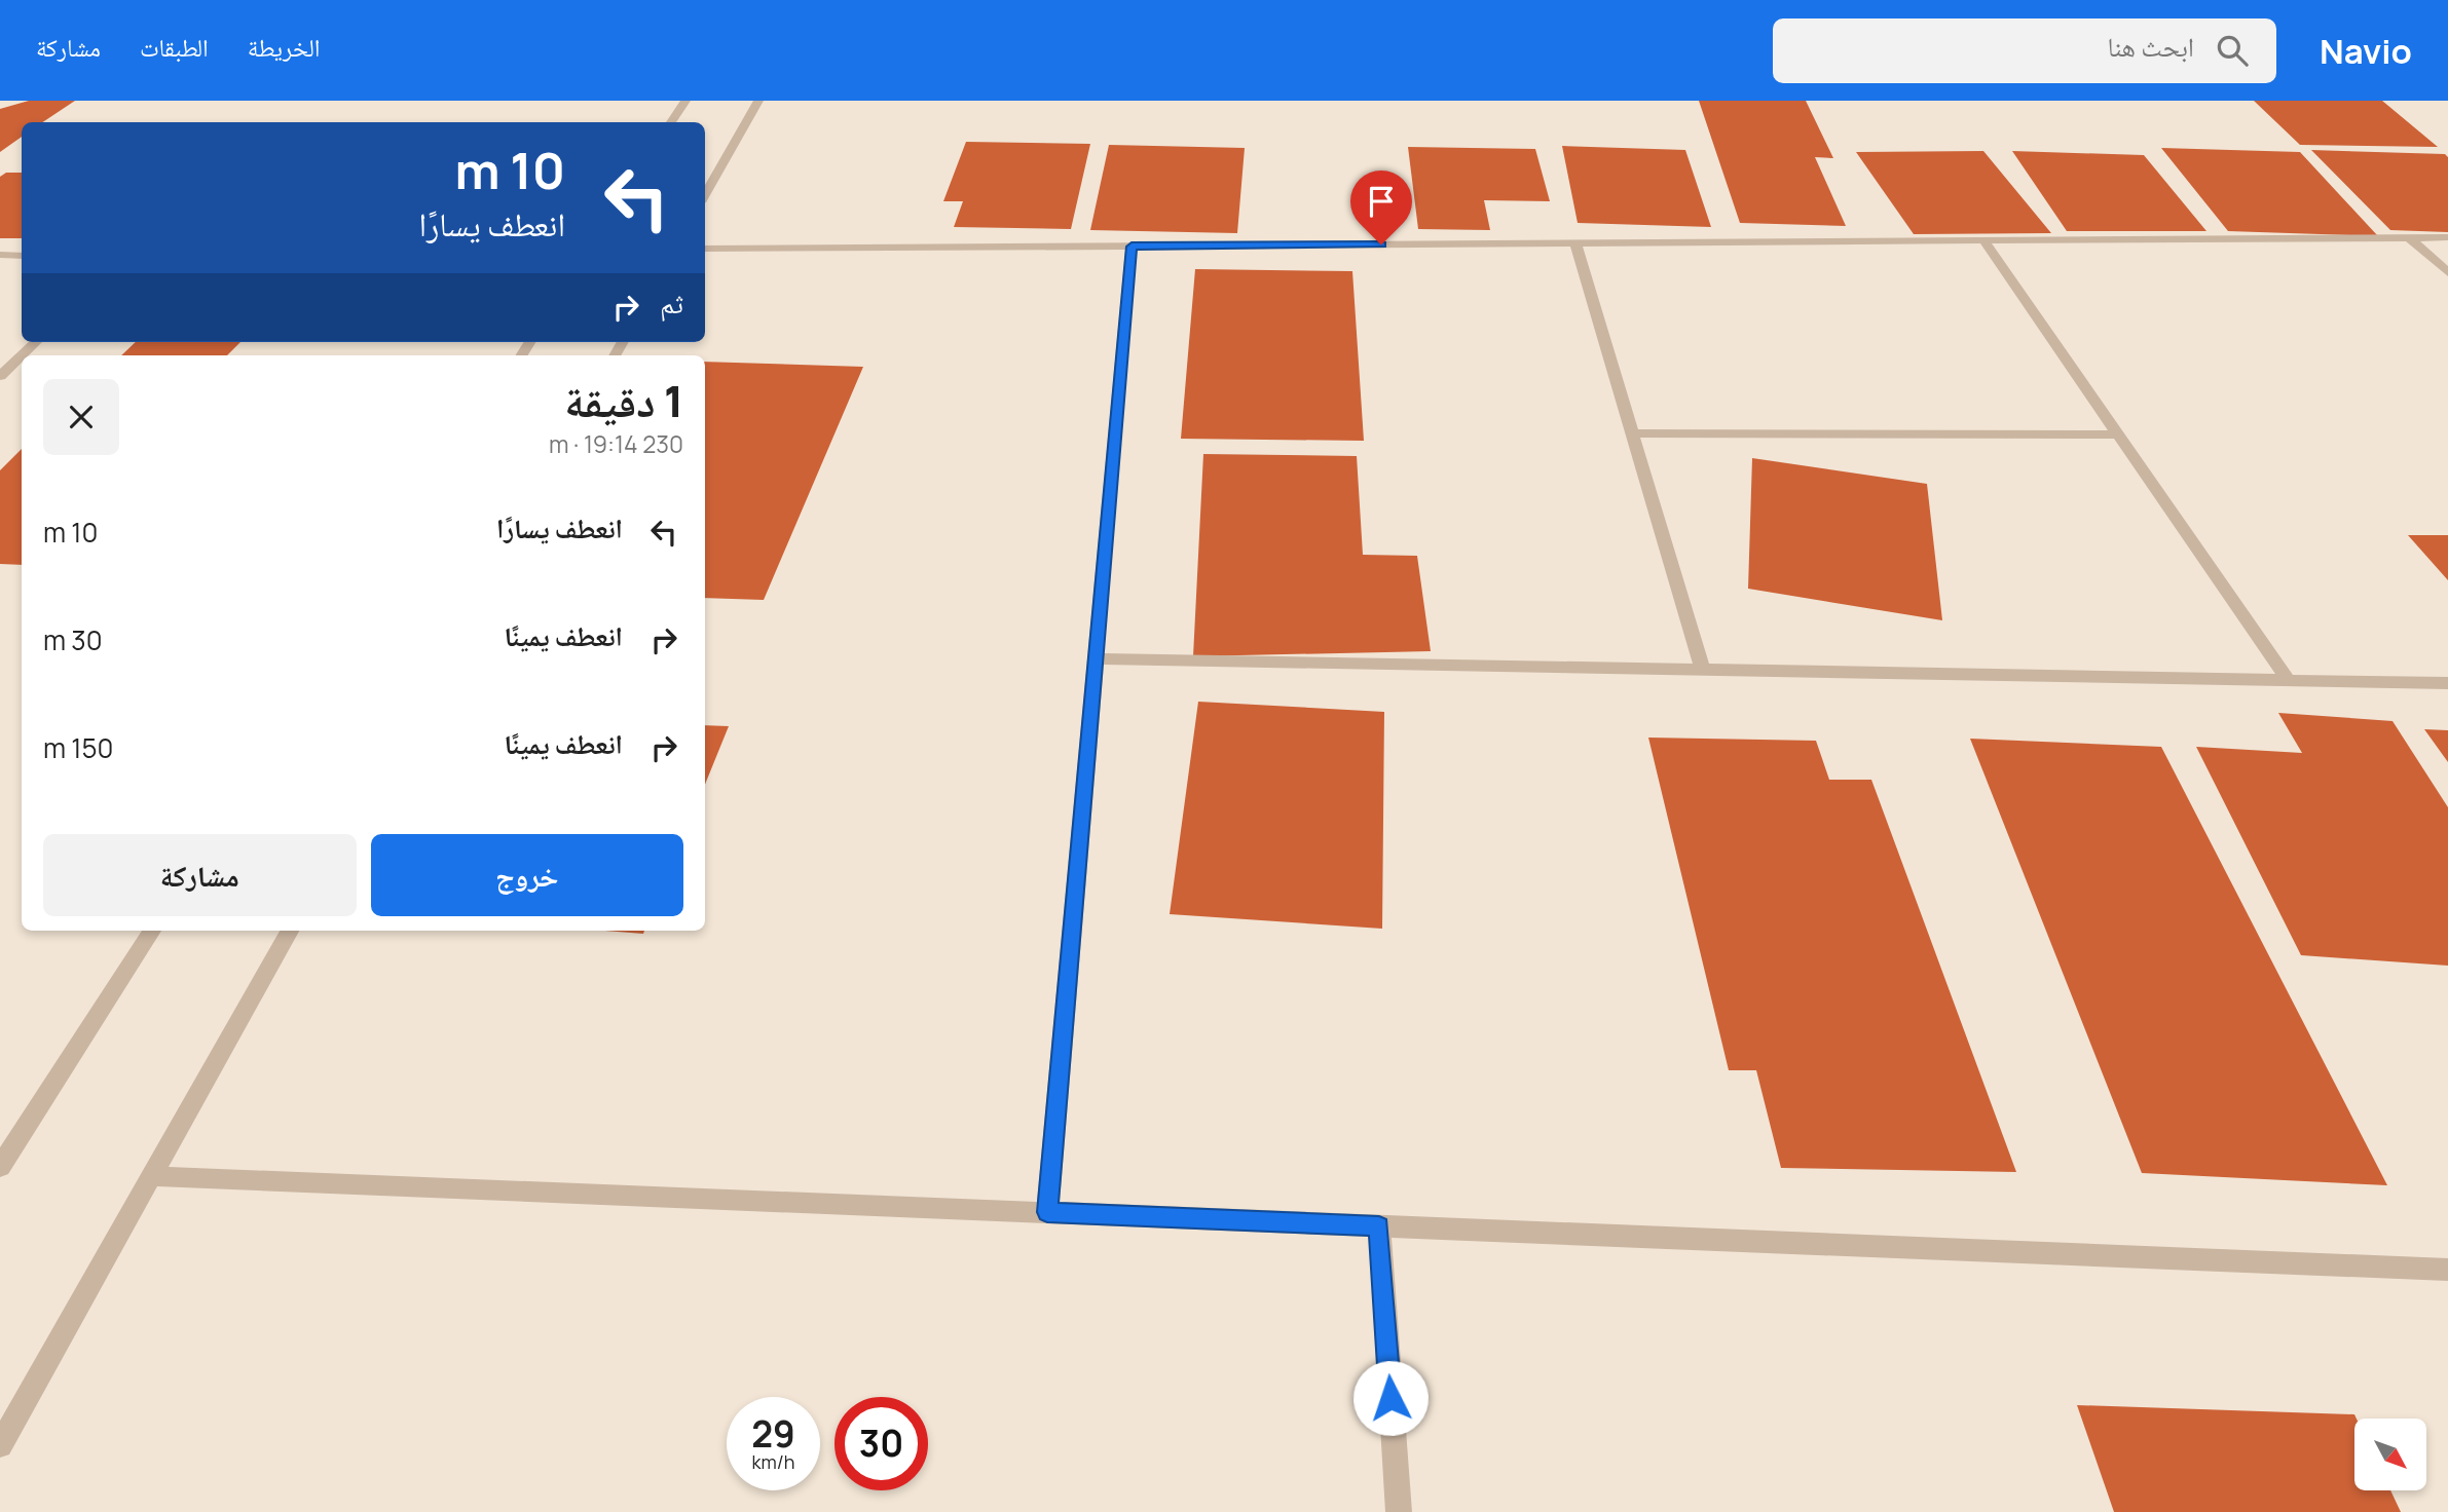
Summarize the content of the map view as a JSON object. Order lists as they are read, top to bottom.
{
  "north": "bottom right",
  "page": {
    "header": "Navio",
    "search": "ابحث هنا",
    "nav": ["الخريطة", "الطبقات", "مشاركة"],
    "turn": ["10 m", "انعطف يسارًا"],
    "then": "ثم",
    "heading": ["1 دقيقة", "230 m · 19:14"],
    "list": [
      {
        "name": "انعطف يسارًا",
        "value": "10 m"
      },
      {
        "name": "انعطف يمينًا",
        "value": "30 m"
      },
      {
        "name": "انعطف يمينًا",
        "value": "150 m"
      }
    ],
    "buttons": ["خروج", "مشاركة"],
    "speed": "29 km/h",
    "limit": "30"
  }
}
